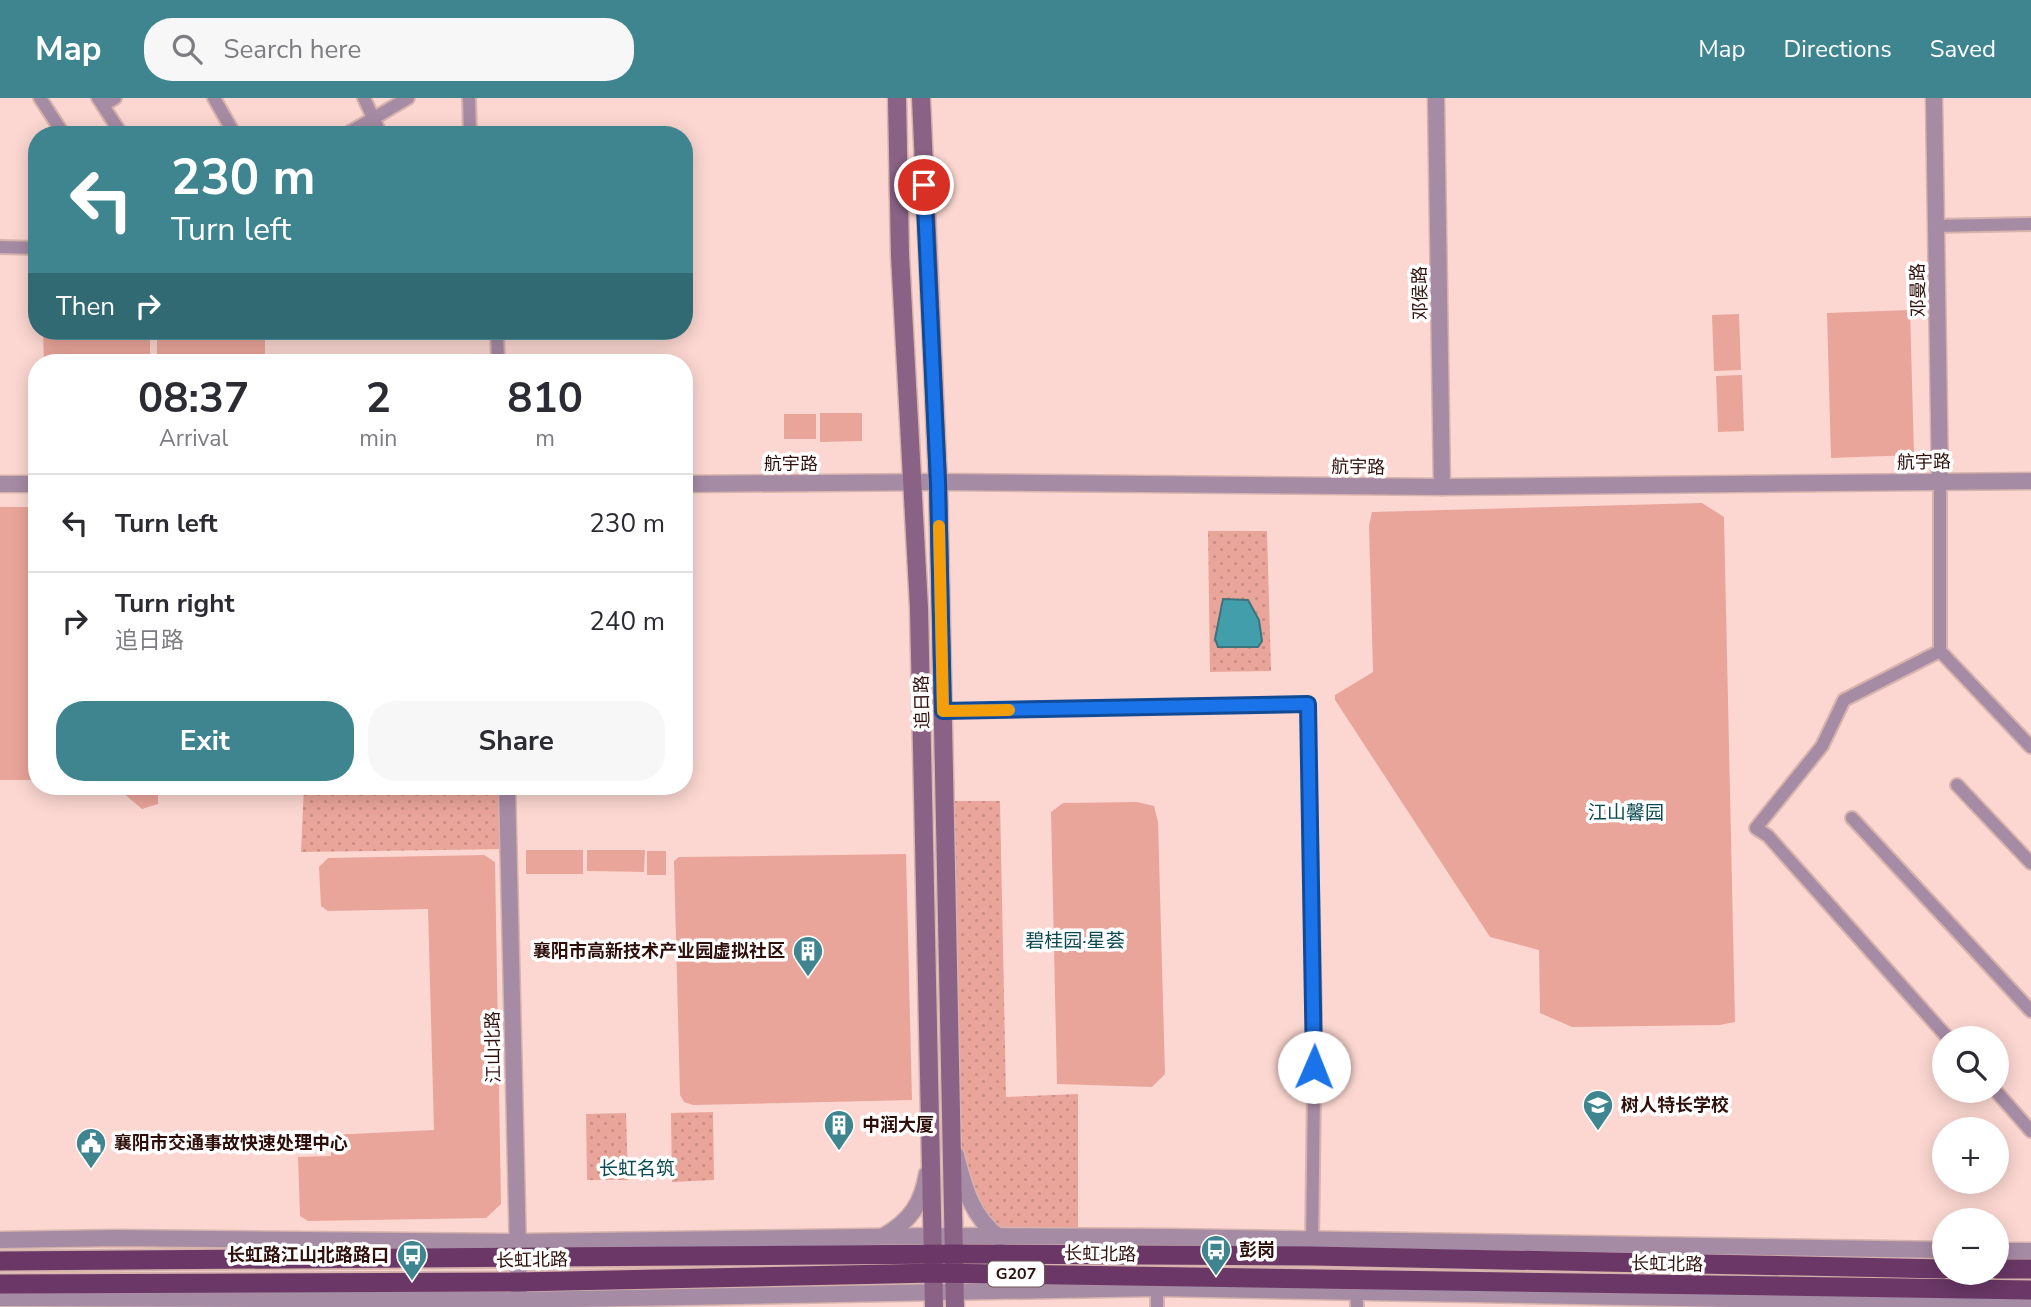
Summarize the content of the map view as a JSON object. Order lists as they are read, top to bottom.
{
  "streets": {
    "highway": ["长虹北路", "G207"],
    "main road": ["追日路"],
    "street": [
      "邓曼路",
      "邓侯路",
      "航宇路",
      "江山北路"
    ]
  },
  "crossings": [
    ["邓曼路", "航宇路"],
    ["邓侯路", "航宇路"],
    ["航宇路", "追日路"],
    ["追日路", "长虹北路"],
    ["江山北路", "长虹北路"]
  ],
  "districts": ["江山馨园", "碧桂园·星荟", "长虹名筑"],
  "places": {
    "building": ["襄阳市高新技术产业园虚拟社区", "中润大厦"],
    "school or university": ["树人特长学校"],
    "public building": ["襄阳市交通事故快速处理中心"],
    "bus stop": ["彭岗", "长虹路江山北路路口"]
  },
  "page": {
    "header": "Map",
    "search": "Search here",
    "nav": ["Map", "Directions", "Saved"],
    "turn": ["230 m", "Turn left"],
    "then": "Then",
    "eta": [
      "08:37",
      "Arrival",
      "2",
      "min",
      "810",
      "m"
    ],
    "list": [
      {
        "name": "Turn left",
        "value": "230 m"
      },
      {
        "name": "Turn right",
        "note": "追日路",
        "value": "240 m"
      }
    ],
    "buttons": ["Exit", "Share"],
    "map_buttons": ["+", "−"]
  }
}
